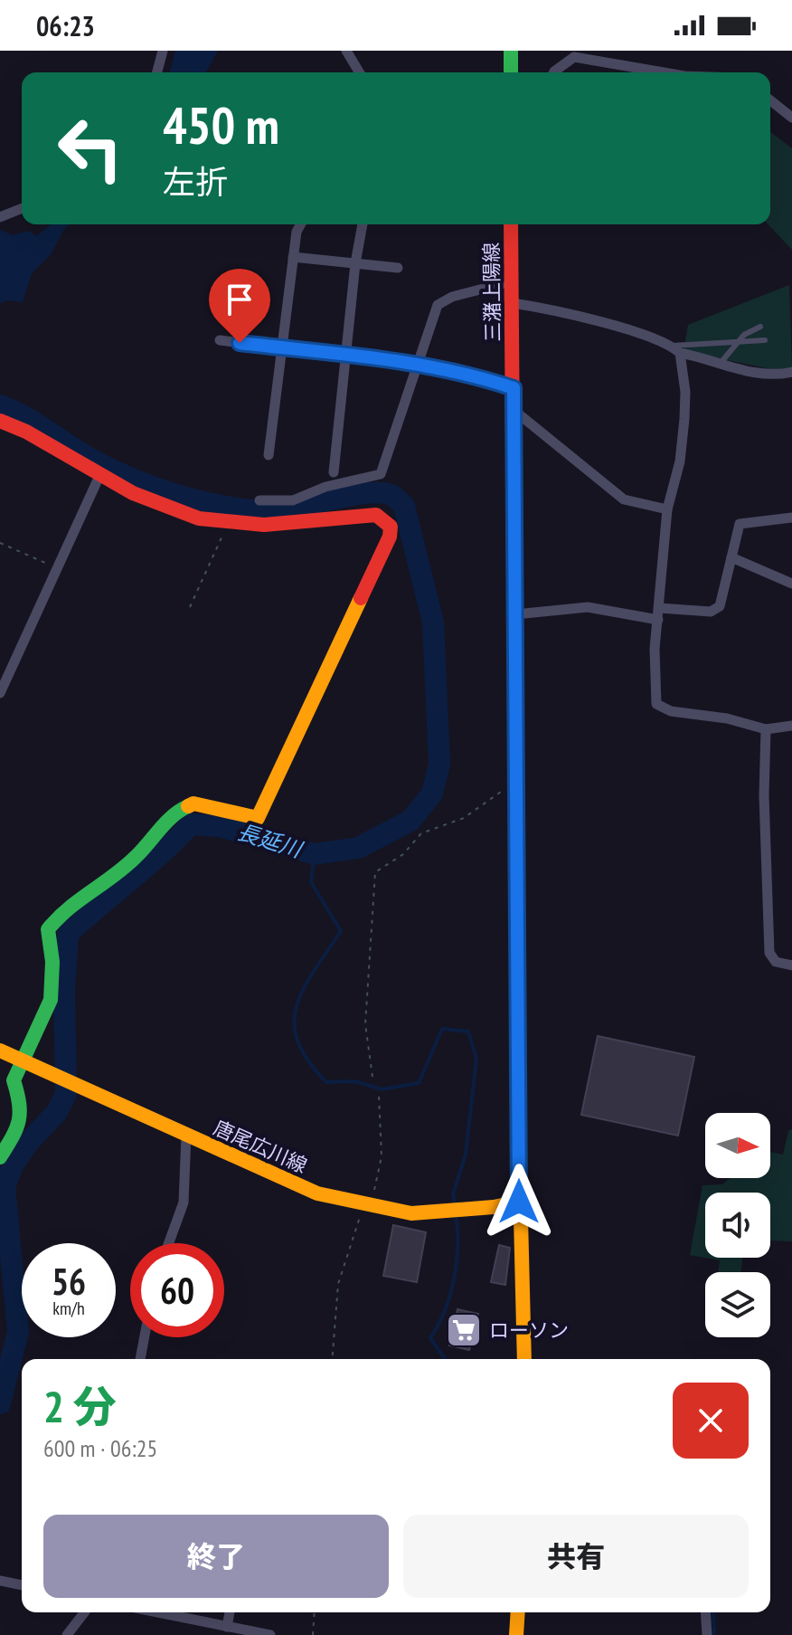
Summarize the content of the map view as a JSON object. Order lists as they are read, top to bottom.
{
  "streets": {
    "main road": ["三潴上陽線", "唐尾広川線"]
  },
  "crossings": [
    ["三潴上陽線", "唐尾広川線"]
  ],
  "water": ["長延川"],
  "places": {
    "supermarket": ["ローソン"]
  },
  "north": "right",
  "page": {
    "status": "06:23",
    "turn": ["450 m", "左折"],
    "speed": "56 km/h",
    "limit": "60",
    "heading": ["2 分", "600 m · 06:25"],
    "buttons": ["終了", "共有"]
  }
}
